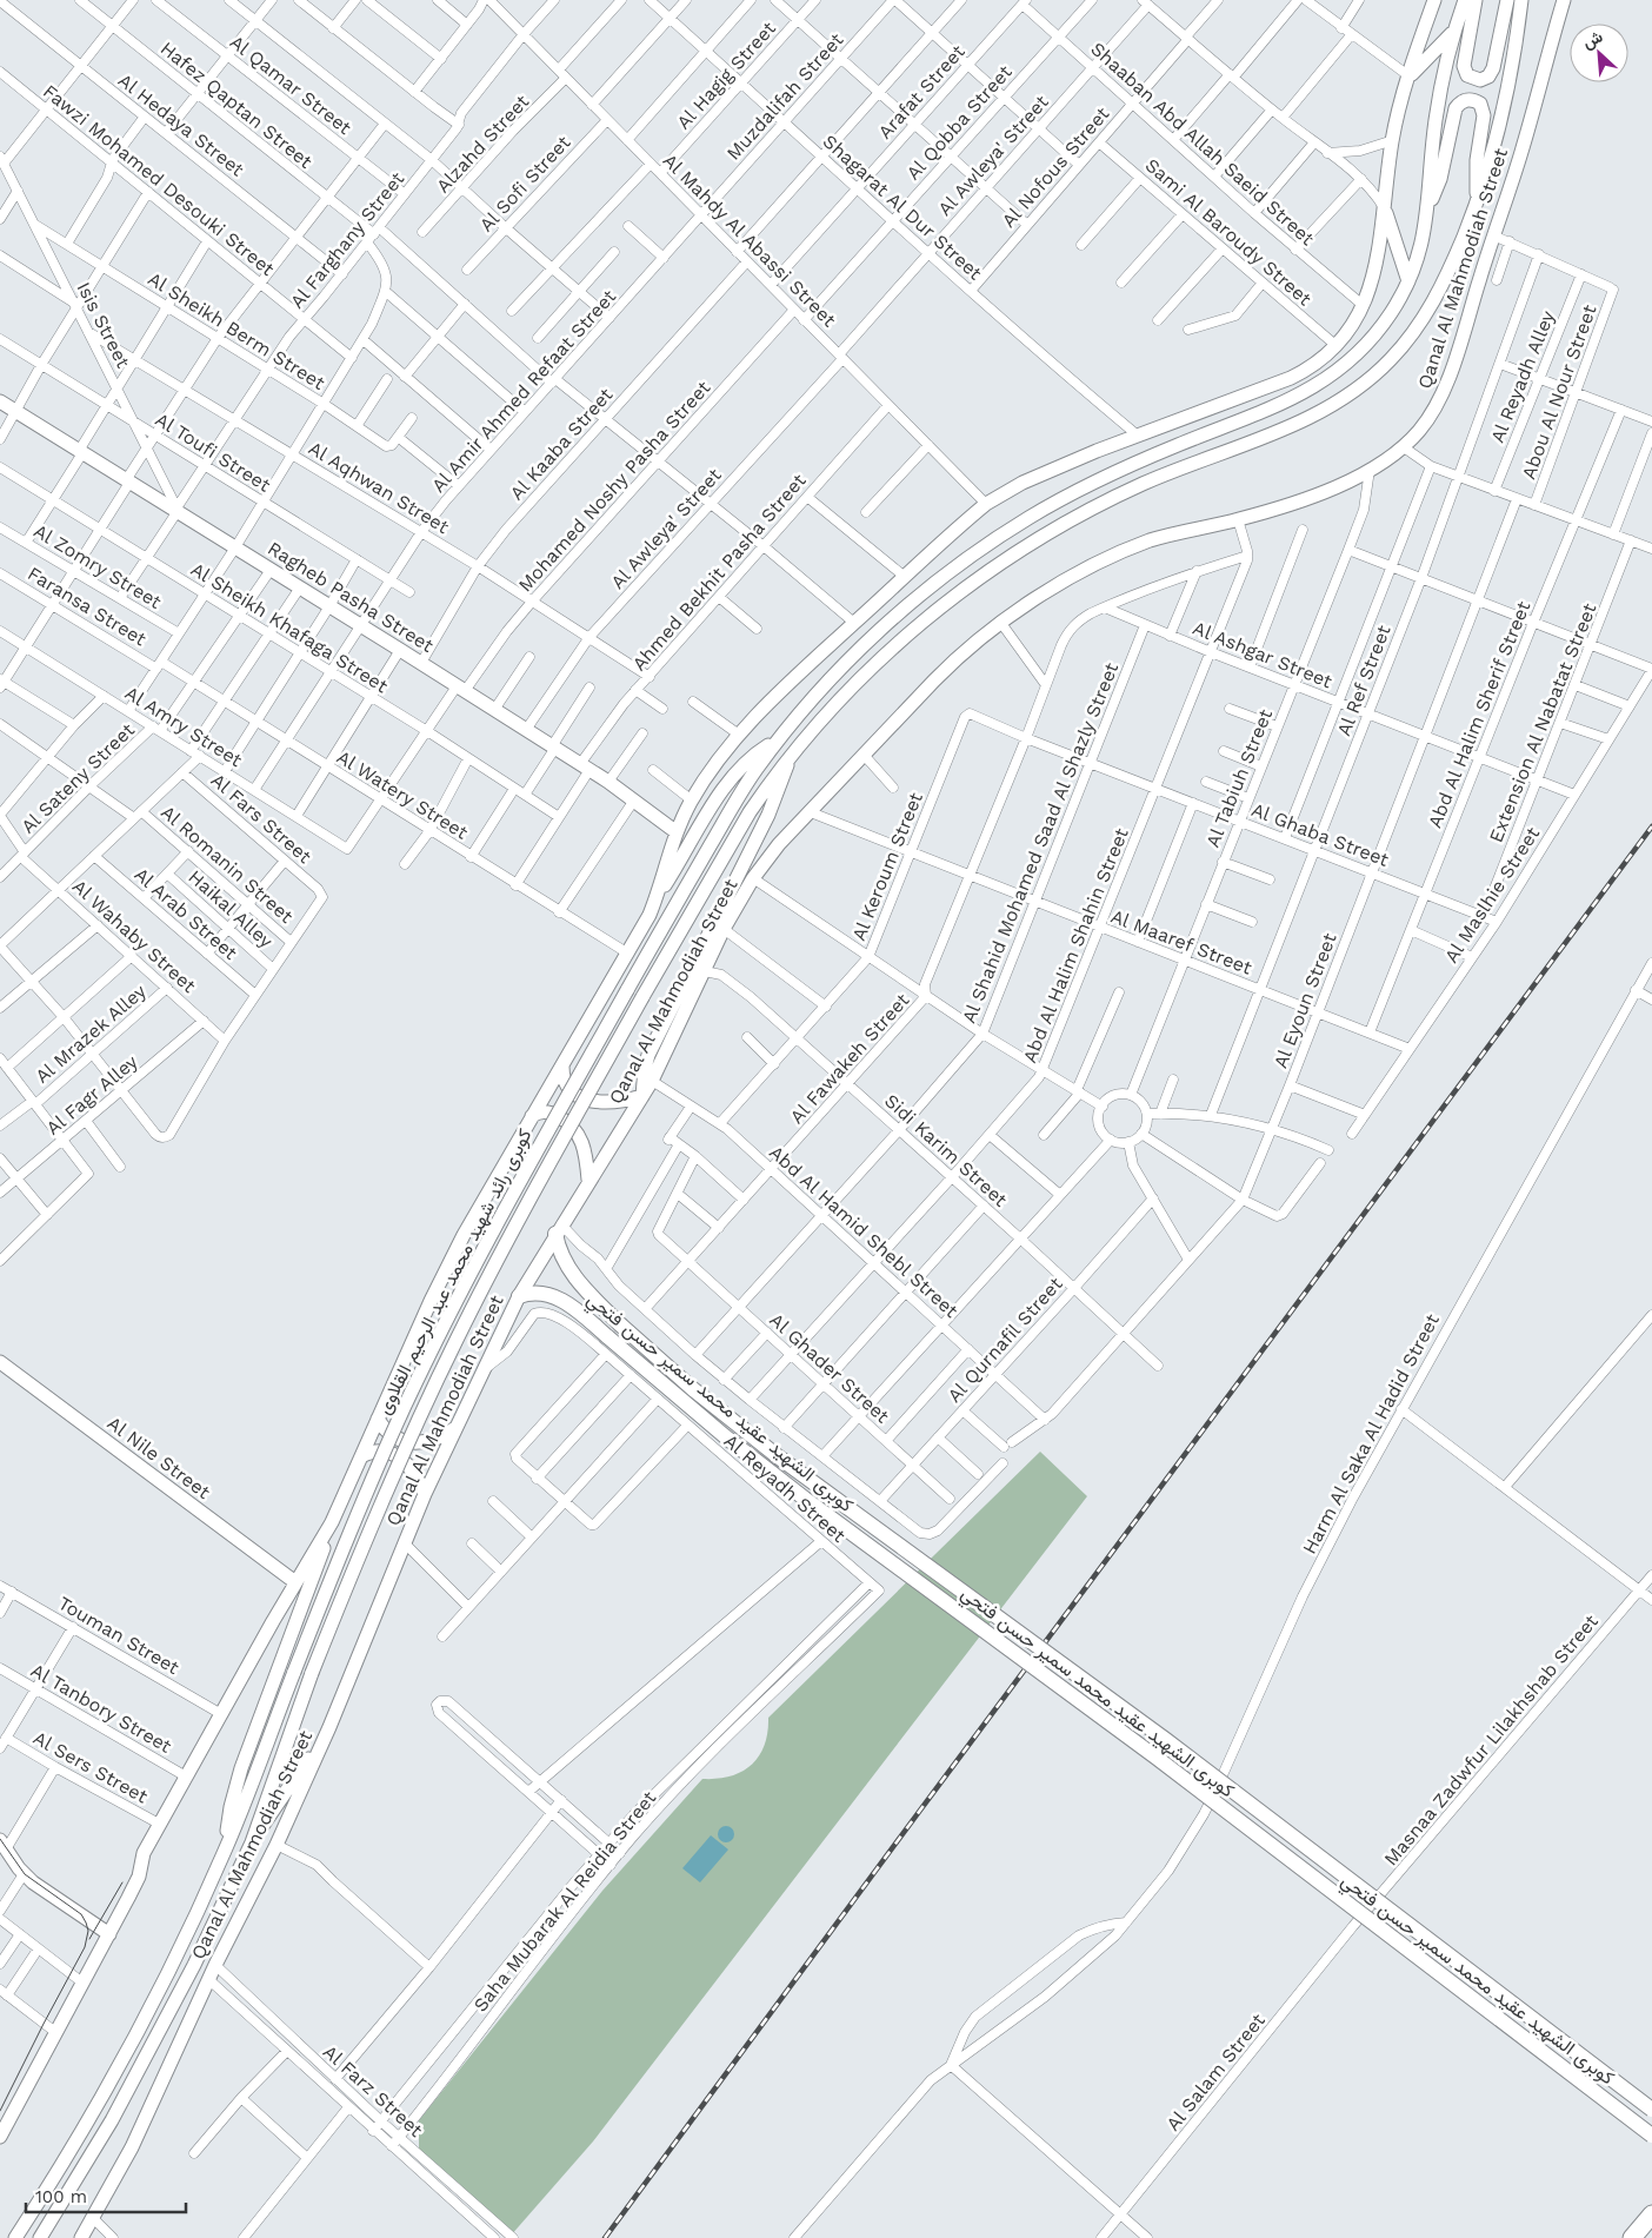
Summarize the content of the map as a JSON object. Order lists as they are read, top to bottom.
{
  "streets": {
    "main road": [
      "Qanal Al Mahmodiah Street",
      "Ragheb Pasha Street",
      "كوبرى رائد شهيد محمد عبد الرحيم القلاوى",
      "كوبرى الشهيد عقيد محمد سمير حسن فتحي",
      "Al Nile Street"
    ],
    "street": [
      "Al Hagig Street",
      "Al Qamar Street",
      "Arafat Street",
      "Muzdalifah Street",
      "Hafez Qaptan Street",
      "Al Qobba Street",
      "Al Hedaya Street",
      "Alzahd Street",
      "Shaaban Abd Allah Saeid Street",
      "Al Awleya' Street",
      "Al Nofous Street",
      "Fawzi Mohamed Desouki Street",
      "Al Sofi Street",
      "Shagarat Al Dur Street",
      "Sami Al Baroudy Street",
      "Al Farghany Street",
      "Al Mahdy Al Abassi Street",
      "Isis Street",
      "Al Sheikh Berm Street",
      "Al Reyadh Alley",
      "Al Amir Ahmed Refaat Street",
      "Abou Al Nour Street",
      "Al Kaaba Street",
      "Al Toufi Street",
      "Mohamed Noshy Pasha Street",
      "Al Aqhwan Street",
      "Al Zomry Street",
      "Ahmed Bekhit Pasha Street",
      "Faransa Street",
      "Al Sheikh Khafaga Street",
      "Al Ashgar Street",
      "Al Ref Street",
      "Abd Al Halim Sherif Street",
      "Extension Al Nabatat Street",
      "Al Amry Street",
      "Al Sateny Street",
      "Al Tabiuh Street",
      "Al Watery Street",
      "Al Fars Street",
      "Al Ghaba Street",
      "Al Shahid Mohamed Saad Al Shazly Street",
      "Al Romanin Street",
      "Al Keroum Street",
      "Al Maslhie Street",
      "Haikal Alley",
      "Al Arab Street",
      "Al Wahaby Street",
      "Al Maaref Street",
      "Abd Al Halim Shahin Street",
      "Al Eyoun Street",
      "Al Mrazek Alley",
      "Al Fawakeh Street",
      "Al Fagr Alley",
      "Sidi Karim Street",
      "Abd Al Hamid Shebl Street",
      "Al Qurnafil Street",
      "Al Ghader Street",
      "Harm Al Saka Al Hadid Street",
      "Al Reyadh Street",
      "Touman Street",
      "Al Tanbory Street",
      "Masnaa Zadwfur Lilakhshab Street",
      "Al Sers Street",
      "Saha Mubarak Al Reidia Street",
      "Al Salam Street",
      "Al Farz Street"
    ]
  },
  "crossings": [
    ["Al Hagig Street", "Shagarat Al Dur Street"],
    ["Al Hagig Street", "Al Mahdy Al Abassi Street"],
    ["Al Qamar Street", "Al Farghany Street"],
    ["Arafat Street", "Shaaban Abd Allah Saeid Street"],
    ["Arafat Street", "Shagarat Al Dur Street"],
    ["Arafat Street", "Al Mahdy Al Abassi Street"],
    ["Muzdalifah Street", "Shagarat Al Dur Street"],
    ["Muzdalifah Street", "Al Mahdy Al Abassi Street"],
    ["Muzdalifah Street", "Al Amir Ahmed Refaat Street"],
    ["Hafez Qaptan Street", "Al Awleya' Street"],
    ["Hafez Qaptan Street", "Al Farghany Street"],
    ["Hafez Qaptan Street", "Al Amir Ahmed Refaat Street"],
    ["Hafez Qaptan Street", "Al Kaaba Street"],
    ["Hafez Qaptan Street", "Mohamed Noshy Pasha Street"],
    ["Hafez Qaptan Street", "Ahmed Bekhit Pasha Street"],
    ["Al Qobba Street", "Shaaban Abd Allah Saeid Street"],
    ["Al Qobba Street", "Shagarat Al Dur Street"],
    ["Al Qobba Street", "Al Mahdy Al Abassi Street"],
    ["Al Hedaya Street", "Al Farghany Street"],
    ["Alzahd Street", "Al Mahdy Al Abassi Street"],
    ["Shaaban Abd Allah Saeid Street", "Al Awleya' Street"],
    ["Shaaban Abd Allah Saeid Street", "Al Nofous Street"],
    ["Al Awleya' Street", "Shagarat Al Dur Street"],
    ["Al Awleya' Street", "Al Mahdy Al Abassi Street"],
    ["Al Awleya' Street", "Al Aqhwan Street"],
    ["Al Awleya' Street", "Ragheb Pasha Street"],
    ["Al Nofous Street", "Shagarat Al Dur Street"],
    ["Al Nofous Street", "Sami Al Baroudy Street"],
    ["Fawzi Mohamed Desouki Street", "Al Farghany Street"],
    ["Al Sofi Street", "Al Mahdy Al Abassi Street"],
    ["Al Farghany Street", "Al Mahdy Al Abassi Street"],
    ["Al Farghany Street", "Isis Street"],
    ["Al Farghany Street", "Al Sheikh Berm Street"],
    ["Al Farghany Street", "Al Toufi Street"],
    ["Al Farghany Street", "Al Aqhwan Street"],
    ["Al Farghany Street", "Al Zomry Street"],
    ["Al Farghany Street", "Ragheb Pasha Street"],
    ["Al Farghany Street", "Al Sheikh Khafaga Street"],
    ["Al Mahdy Al Abassi Street", "Al Amir Ahmed Refaat Street"],
    ["Al Mahdy Al Abassi Street", "Al Kaaba Street"],
    ["Al Mahdy Al Abassi Street", "Mohamed Noshy Pasha Street"],
    ["Al Mahdy Al Abassi Street", "Ahmed Bekhit Pasha Street"],
    ["Qanal Al Mahmodiah Street", "Al Tabiuh Street"],
    ["Qanal Al Mahmodiah Street", "Al Maaref Street"],
    ["Qanal Al Mahmodiah Street", "Sidi Karim Street"],
    ["Qanal Al Mahmodiah Street", "Abd Al Hamid Shebl Street"],
    ["Qanal Al Mahmodiah Street", "كوبرى الشهيد عقيد محمد سمير حسن فتحي"],
    ["Qanal Al Mahmodiah Street", "Al Reyadh Street"],
    ["Qanal Al Mahmodiah Street", "Al Farz Street"],
    ["Isis Street", "Al Sheikh Berm Street"],
    ["Isis Street", "Al Toufi Street"],
    ["Isis Street", "Al Aqhwan Street"],
    ["Isis Street", "Ragheb Pasha Street"],
    ["Al Reyadh Alley", "Abou Al Nour Street"],
    ["Al Amir Ahmed Refaat Street", "Al Toufi Street"],
    ["Al Amir Ahmed Refaat Street", "Al Aqhwan Street"],
    ["Al Amir Ahmed Refaat Street", "Ragheb Pasha Street"],
    ["Al Amir Ahmed Refaat Street", "Al Sheikh Khafaga Street"],
    ["Al Amir Ahmed Refaat Street", "Al Amry Street"],
    ["Al Amir Ahmed Refaat Street", "Al Watery Street"],
    ["Al Kaaba Street", "Al Aqhwan Street"],
    ["Al Kaaba Street", "Ragheb Pasha Street"],
    ["Mohamed Noshy Pasha Street", "Al Aqhwan Street"],
    ["Mohamed Noshy Pasha Street", "Ragheb Pasha Street"],
    ["Mohamed Noshy Pasha Street", "Al Sheikh Khafaga Street"],
    ["Mohamed Noshy Pasha Street", "Al Amry Street"],
    ["Mohamed Noshy Pasha Street", "Al Watery Street"],
    ["Al Aqhwan Street", "Ahmed Bekhit Pasha Street"],
    ["Ahmed Bekhit Pasha Street", "Ragheb Pasha Street"],
    ["Ahmed Bekhit Pasha Street", "Al Sheikh Khafaga Street"],
    ["Ahmed Bekhit Pasha Street", "Al Watery Street"],
    ["Ragheb Pasha Street", "Al Sateny Street"],
    ["Faransa Street", "Al Watery Street"],
    ["Al Sheikh Khafaga Street", "Al Sateny Street"],
    ["Al Ashgar Street", "Al Ref Street"],
    ["Al Ashgar Street", "Abd Al Halim Sherif Street"],
    ["Al Ashgar Street", "Extension Al Nabatat Street"],
    ["Al Ashgar Street", "Al Tabiuh Street"],
    ["Al Ashgar Street", "Al Shahid Mohamed Saad Al Shazly Street"],
    ["Al Ashgar Street", "Al Maslhie Street"],
    ["Al Ashgar Street", "Abd Al Halim Shahin Street"],
    ["Al Ashgar Street", "Al Eyoun Street"],
    ["Al Ashgar Street", "Al Fawakeh Street"],
    ["Al Ref Street", "Al Ghaba Street"],
    ["Al Ref Street", "Al Maaref Street"],
    ["Abd Al Halim Sherif Street", "Al Ghaba Street"],
    ["Abd Al Halim Sherif Street", "Al Maaref Street"],
    ["Extension Al Nabatat Street", "Al Ghaba Street"],
    ["Al Amry Street", "Al Sateny Street"],
    ["Al Sateny Street", "Al Watery Street"],
    ["Al Sateny Street", "Al Romanin Street"],
    ["Al Sateny Street", "Al Wahaby Street"],
    ["Al Tabiuh Street", "Al Ghaba Street"],
    ["Al Tabiuh Street", "Al Maaref Street"],
    ["Al Fars Street", "Al Romanin Street"],
    ["Al Ghaba Street", "Al Shahid Mohamed Saad Al Shazly Street"],
    ["Al Ghaba Street", "Al Keroum Street"],
    ["Al Ghaba Street", "Al Maslhie Street"],
    ["Al Ghaba Street", "Abd Al Halim Shahin Street"],
    ["Al Ghaba Street", "Al Eyoun Street"],
    ["Al Ghaba Street", "Al Fawakeh Street"],
    ["Al Shahid Mohamed Saad Al Shazly Street", "Al Maaref Street"],
    ["Al Shahid Mohamed Saad Al Shazly Street", "Sidi Karim Street"],
    ["Al Shahid Mohamed Saad Al Shazly Street", "Abd Al Hamid Shebl Street"],
    ["Al Shahid Mohamed Saad Al Shazly Street", "Al Ghader Street"],
    ["Al Keroum Street", "Al Maaref Street"],
    ["Al Keroum Street", "Sidi Karim Street"],
    ["Al Keroum Street", "Abd Al Hamid Shebl Street"],
    ["Al Maslhie Street", "Al Maaref Street"],
    ["Al Wahaby Street", "Al Mrazek Alley"],
    ["Al Wahaby Street", "Al Fagr Alley"],
    ["Al Maaref Street", "Abd Al Halim Shahin Street"],
    ["Al Maaref Street", "Al Eyoun Street"],
    ["Al Maaref Street", "Al Fawakeh Street"],
    ["Abd Al Halim Shahin Street", "Al Fawakeh Street"],
    ["Abd Al Halim Shahin Street", "Sidi Karim Street"],
    ["Abd Al Halim Shahin Street", "Abd Al Hamid Shebl Street"],
    ["Abd Al Halim Shahin Street", "Al Ghader Street"],
    ["Al Eyoun Street", "Sidi Karim Street"],
    ["Al Eyoun Street", "Abd Al Hamid Shebl Street"],
    ["Al Eyoun Street", "Al Qurnafil Street"],
    ["Al Fawakeh Street", "Sidi Karim Street"],
    ["Al Fawakeh Street", "Abd Al Hamid Shebl Street"],
    ["Al Fawakeh Street", "Al Ghader Street"],
    ["Sidi Karim Street", "Al Qurnafil Street"],
    ["Abd Al Hamid Shebl Street", "Al Qurnafil Street"],
    ["Al Qurnafil Street", "Al Ghader Street"],
    ["Al Reyadh Street", "Saha Mubarak Al Reidia Street"],
    ["Masnaa Zadwfur Lilakhshab Street", "Al Salam Street"],
    ["Saha Mubarak Al Reidia Street", "Al Farz Street"]
  ],
  "scale_bar": "100 m",
  "north": "top left"
}
